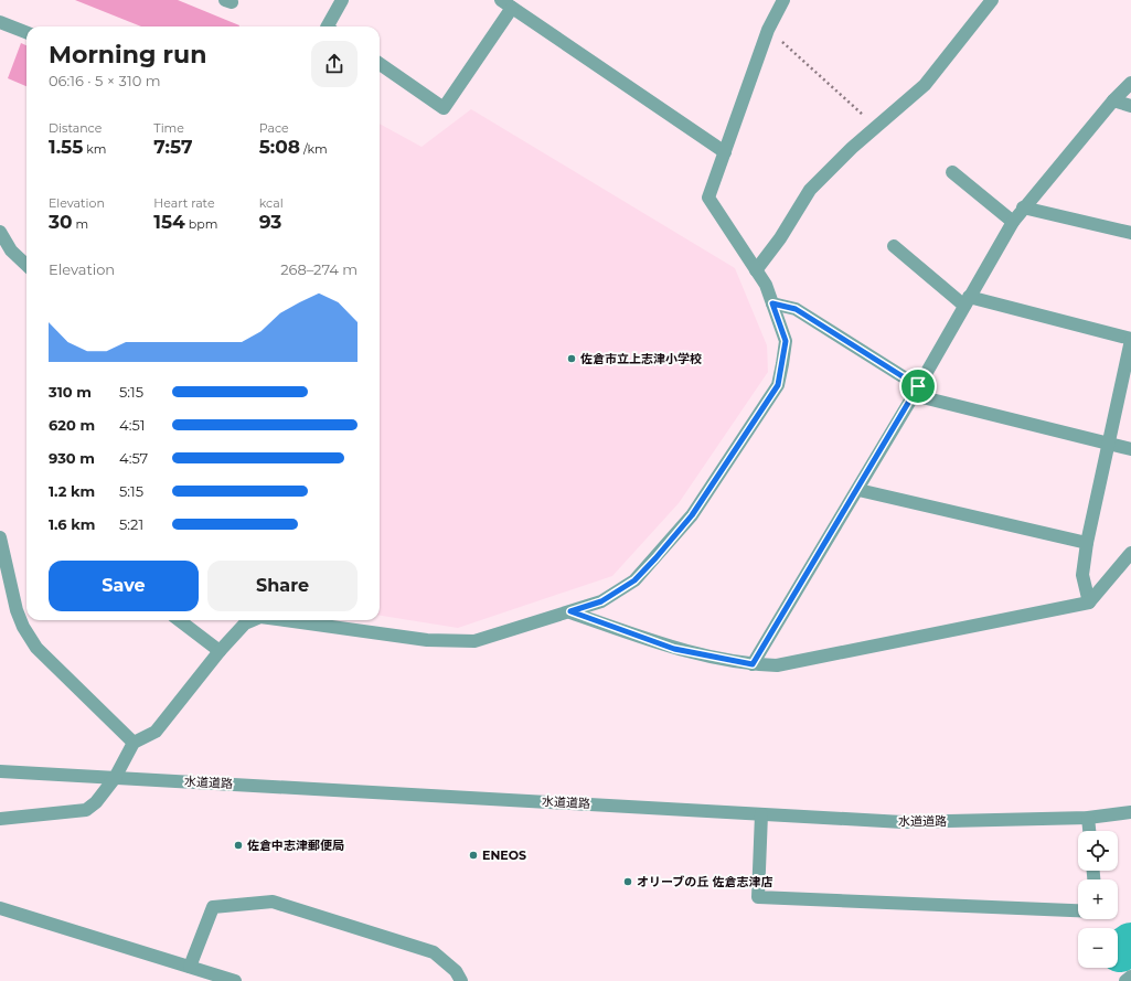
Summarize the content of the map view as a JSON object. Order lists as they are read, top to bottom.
{
  "streets": {
    "street": ["水道道路"]
  },
  "places": [
    "佐倉市立上志津小学校",
    "佐倉中志津郵便局",
    "ENEOS",
    "オリーブの丘 佐倉志津店"
  ],
  "page": {
    "heading": ["Morning run", "06:16 · 5 × 310 m"],
    "stats": [
      ["Distance", "1.55 km"],
      ["Time", "7:57"],
      ["Pace", "5:08 /km"],
      ["Elevation", "30 m"],
      ["Heart rate", "154 bpm"],
      ["kcal", "93"]
    ],
    "chart": ["Elevation", "268–274 m"],
    "list": [
      {
        "name": "310 m",
        "note": "5:15"
      },
      {
        "name": "620 m",
        "note": "4:51"
      },
      {
        "name": "930 m",
        "note": "4:57"
      },
      {
        "name": "1.2 km",
        "note": "5:15"
      },
      {
        "name": "1.6 km",
        "note": "5:21"
      }
    ],
    "buttons": ["Save", "Share"],
    "map_buttons": ["+", "−"]
  }
}
